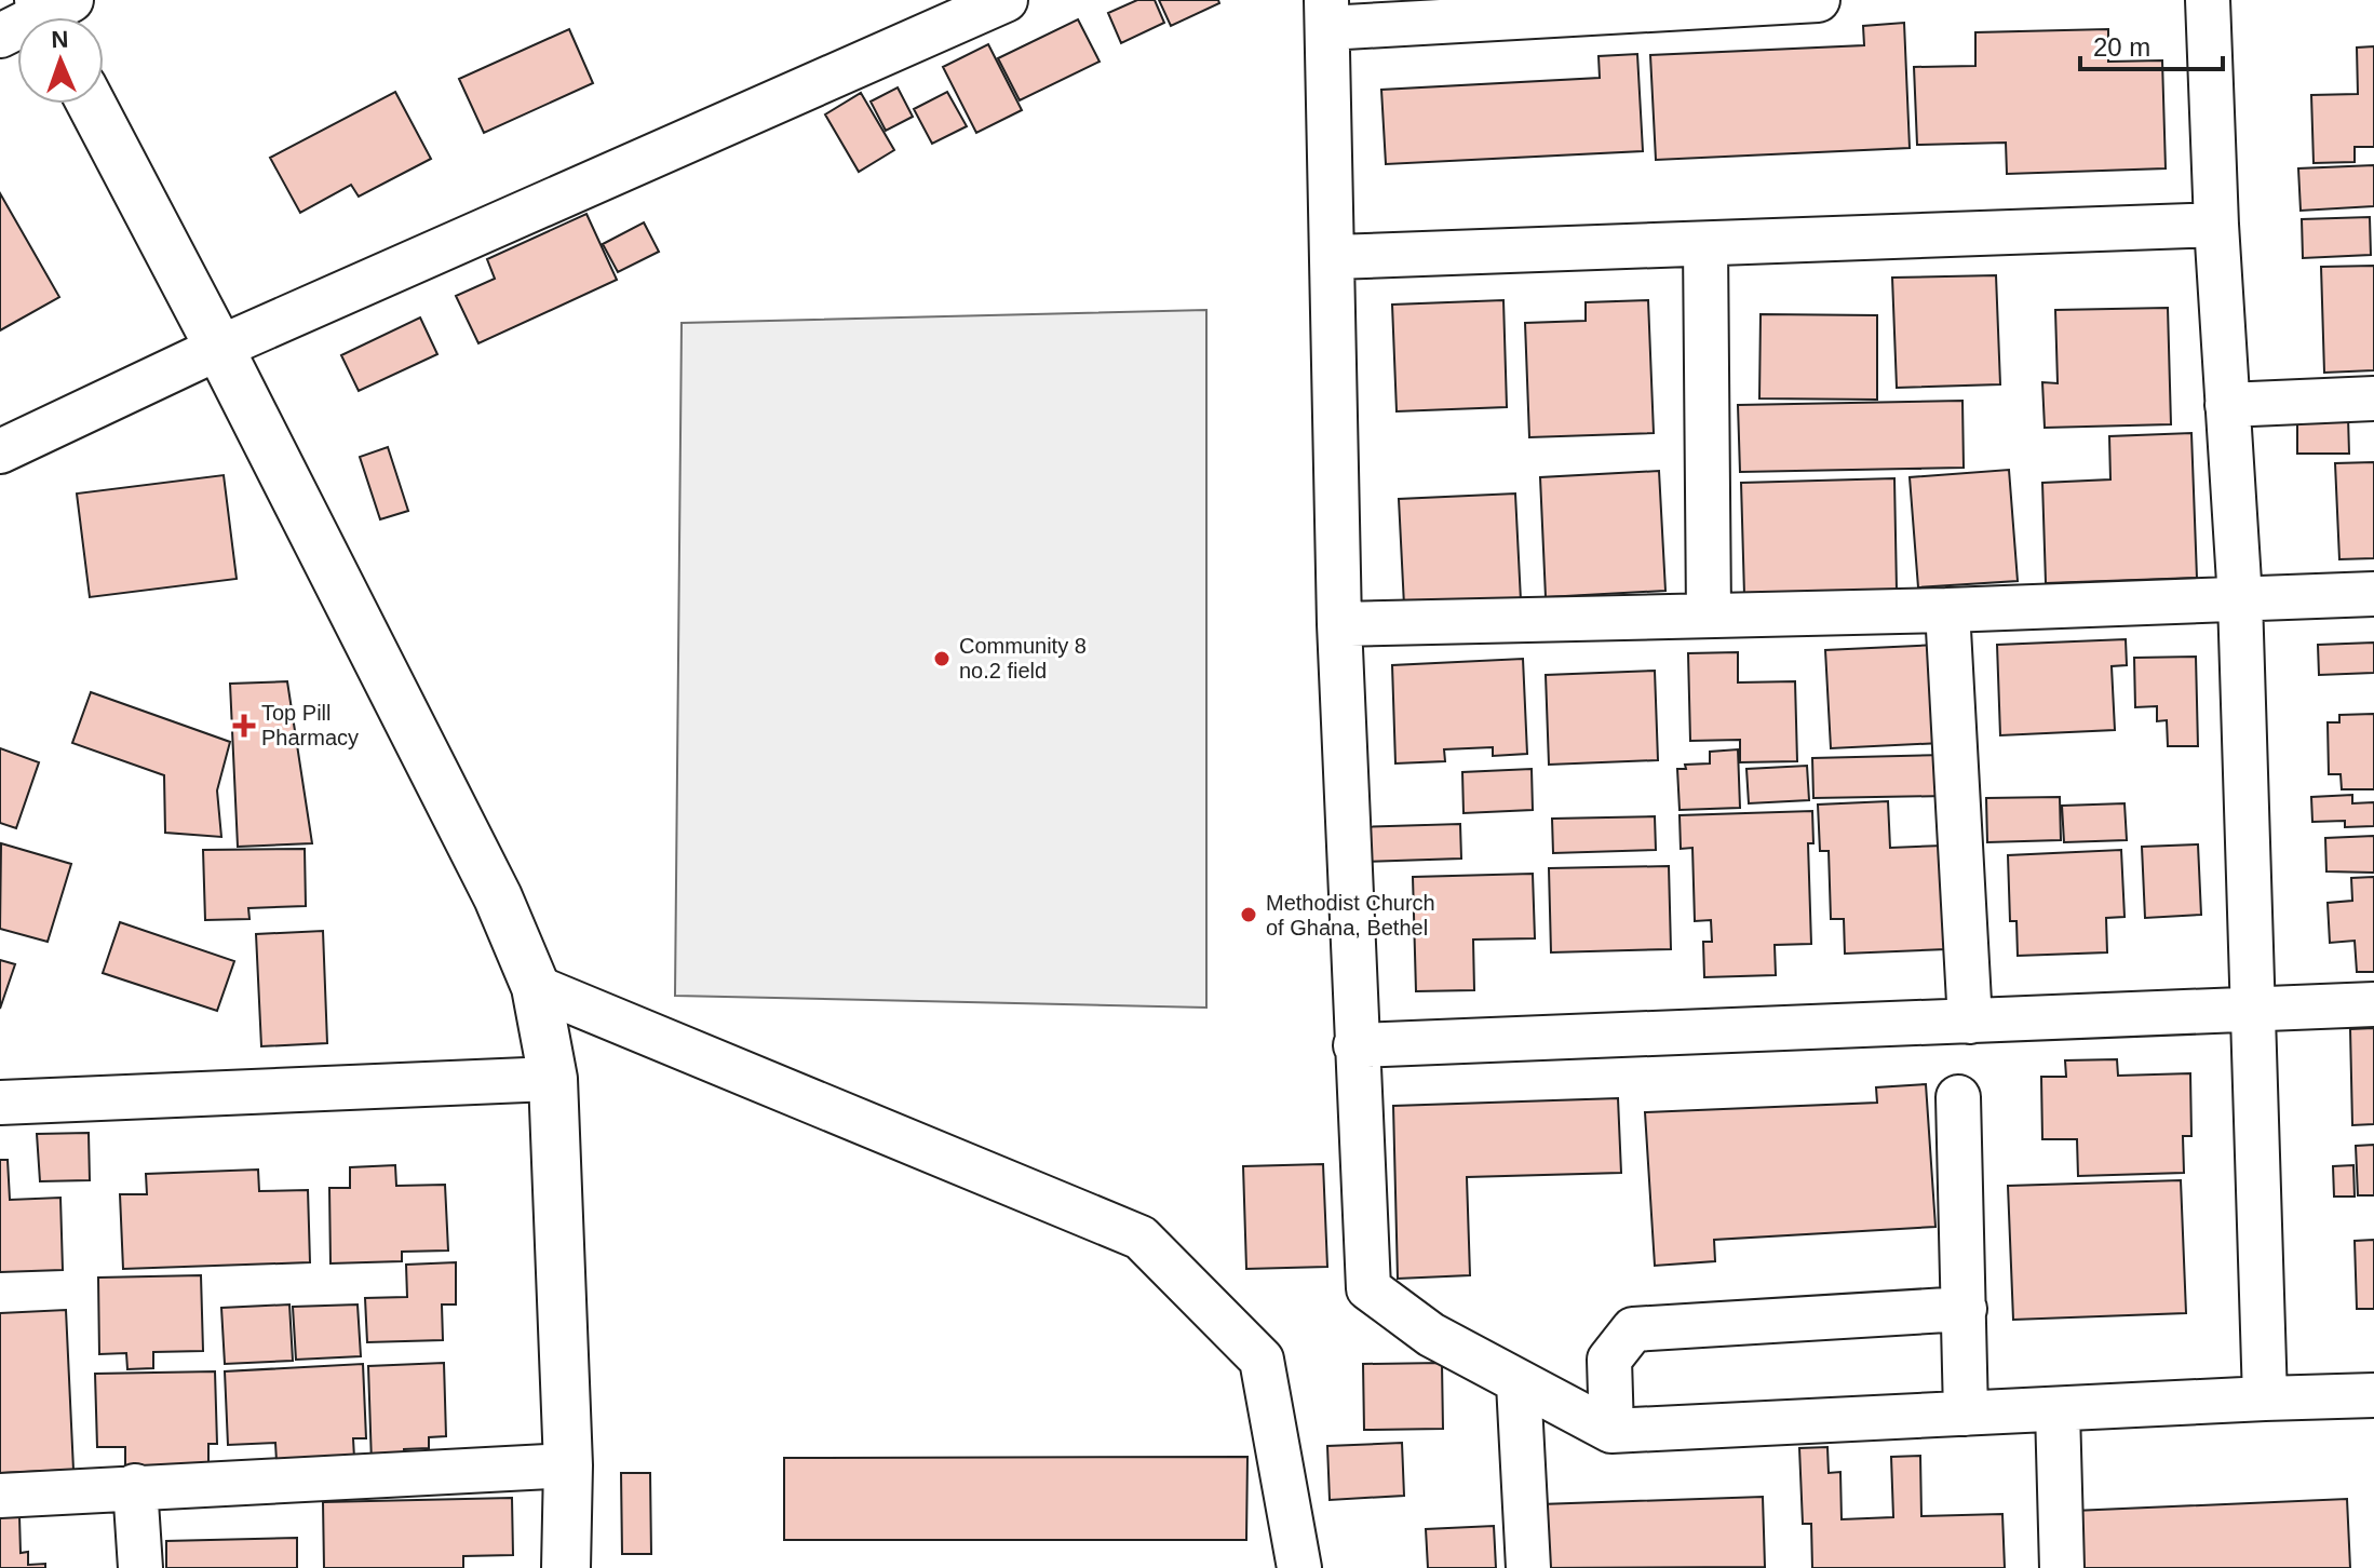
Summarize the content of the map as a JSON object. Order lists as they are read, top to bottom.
{
  "places": {
    "other": ["Community 8 no.2 field", "Methodist Church of Ghana, Bethel"],
    "health": ["Top Pill Pharmacy"]
  },
  "scale_bar": "20 m",
  "north": "top"
}
